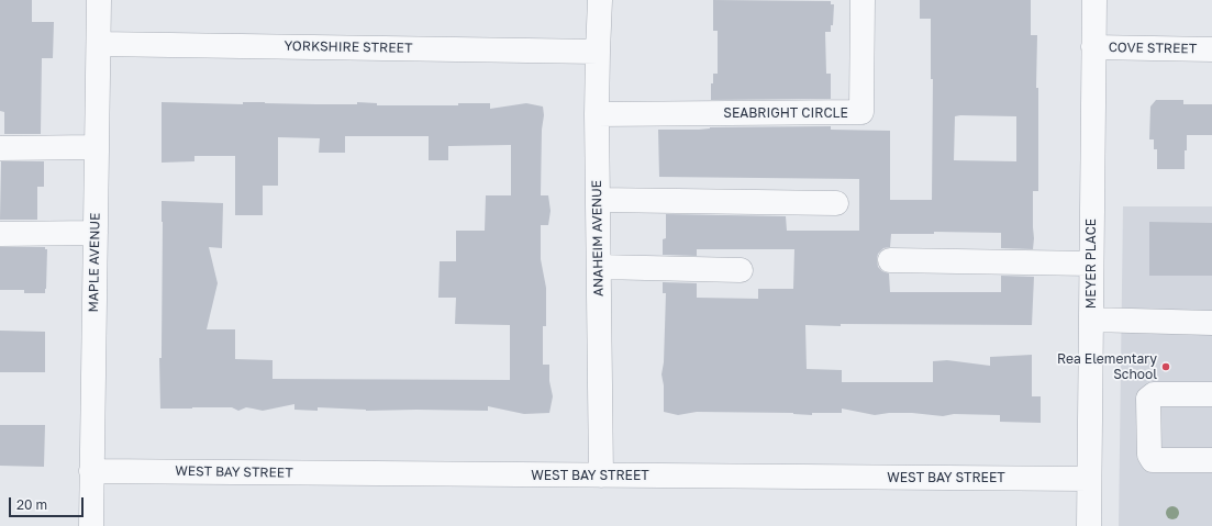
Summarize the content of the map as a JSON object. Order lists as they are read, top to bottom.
{
  "streets": {
    "street": [
      "YORKSHIRE STREET",
      "COVE STREET",
      "SEABRIGHT CIRCLE",
      "ANAHEIM AVENUE",
      "MAPLE AVENUE",
      "MEYER PLACE",
      "WEST BAY STREET"
    ]
  },
  "crossings": [
    ["YORKSHIRE STREET", "ANAHEIM AVENUE"],
    ["YORKSHIRE STREET", "MAPLE AVENUE"],
    ["COVE STREET", "MEYER PLACE"],
    ["SEABRIGHT CIRCLE", "ANAHEIM AVENUE"],
    ["ANAHEIM AVENUE", "WEST BAY STREET"],
    ["MAPLE AVENUE", "WEST BAY STREET"],
    ["MEYER PLACE", "WEST BAY STREET"]
  ],
  "places": ["Rea Elementary School"],
  "scale_bar": "20 m"
}
